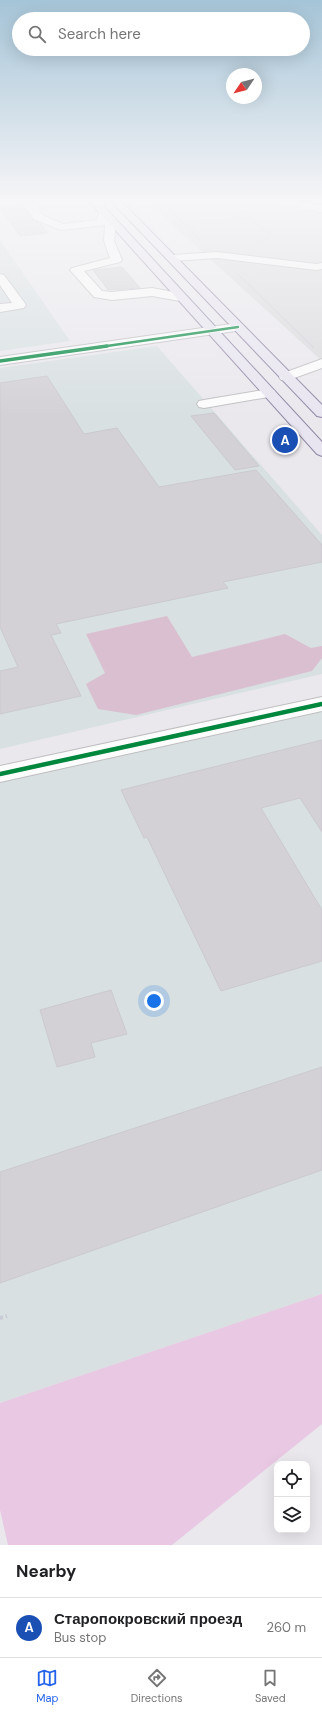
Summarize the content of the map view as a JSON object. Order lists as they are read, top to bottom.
{
  "north": "bottom left",
  "page": {
    "search": "Search here",
    "pins": "A",
    "heading": "Nearby",
    "list": [
      {
        "mark": "A",
        "name": "Старопокровский проезд",
        "note": "Bus stop",
        "value": "260 m"
      }
    ],
    "nav": ["Map", "Directions", "Saved"]
  }
}
